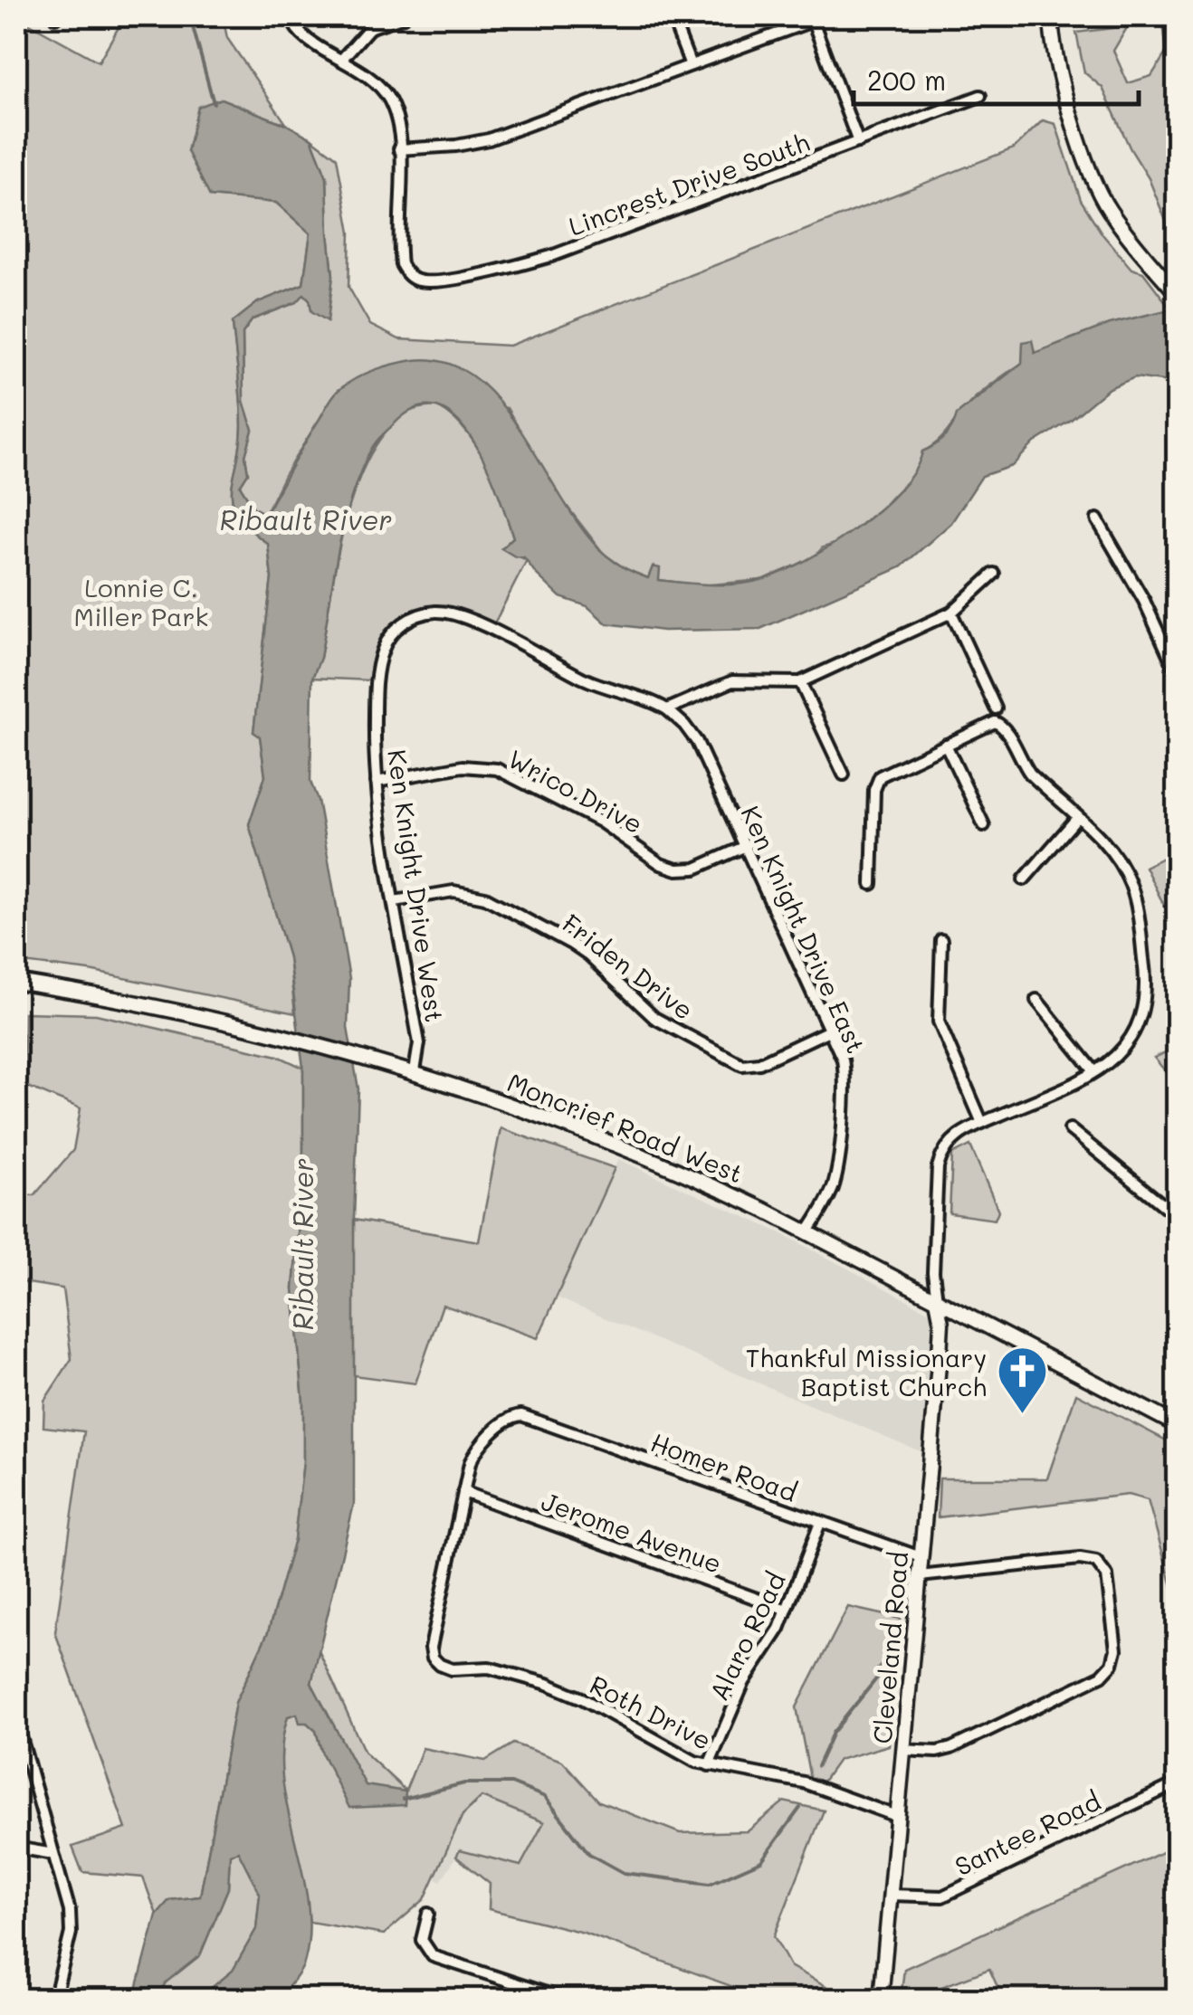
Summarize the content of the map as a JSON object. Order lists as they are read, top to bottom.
{
  "streets": {
    "main road": ["Moncrief Road West", "Cleveland Road"],
    "street": [
      "Lincrest Drive South",
      "Wrico Drive",
      "Ken Knight Drive West",
      "Ken Knight Drive East",
      "Friden Drive",
      "Homer Road",
      "Jerome Avenue",
      "Alaro Road",
      "Roth Drive",
      "Santee Road"
    ]
  },
  "crossings": [
    ["Wrico Drive", "Ken Knight Drive West"],
    ["Wrico Drive", "Ken Knight Drive East"],
    ["Ken Knight Drive West", "Ken Knight Drive East"],
    ["Ken Knight Drive West", "Friden Drive"],
    ["Ken Knight Drive West", "Moncrief Road West"],
    ["Ken Knight Drive East", "Friden Drive"],
    ["Ken Knight Drive East", "Moncrief Road West"],
    ["Moncrief Road West", "Cleveland Road"],
    ["Homer Road", "Jerome Avenue"],
    ["Homer Road", "Alaro Road"],
    ["Homer Road", "Cleveland Road"],
    ["Homer Road", "Roth Drive"],
    ["Jerome Avenue", "Alaro Road"],
    ["Jerome Avenue", "Roth Drive"],
    ["Alaro Road", "Roth Drive"],
    ["Cleveland Road", "Roth Drive"],
    ["Cleveland Road", "Santee Road"]
  ],
  "water": ["Ribault River"],
  "parks": ["Lonnie C. Miller Park"],
  "places": {
    "church": ["Thankful Missionary Baptist Church"]
  },
  "scale_bar": "200 m"
}
